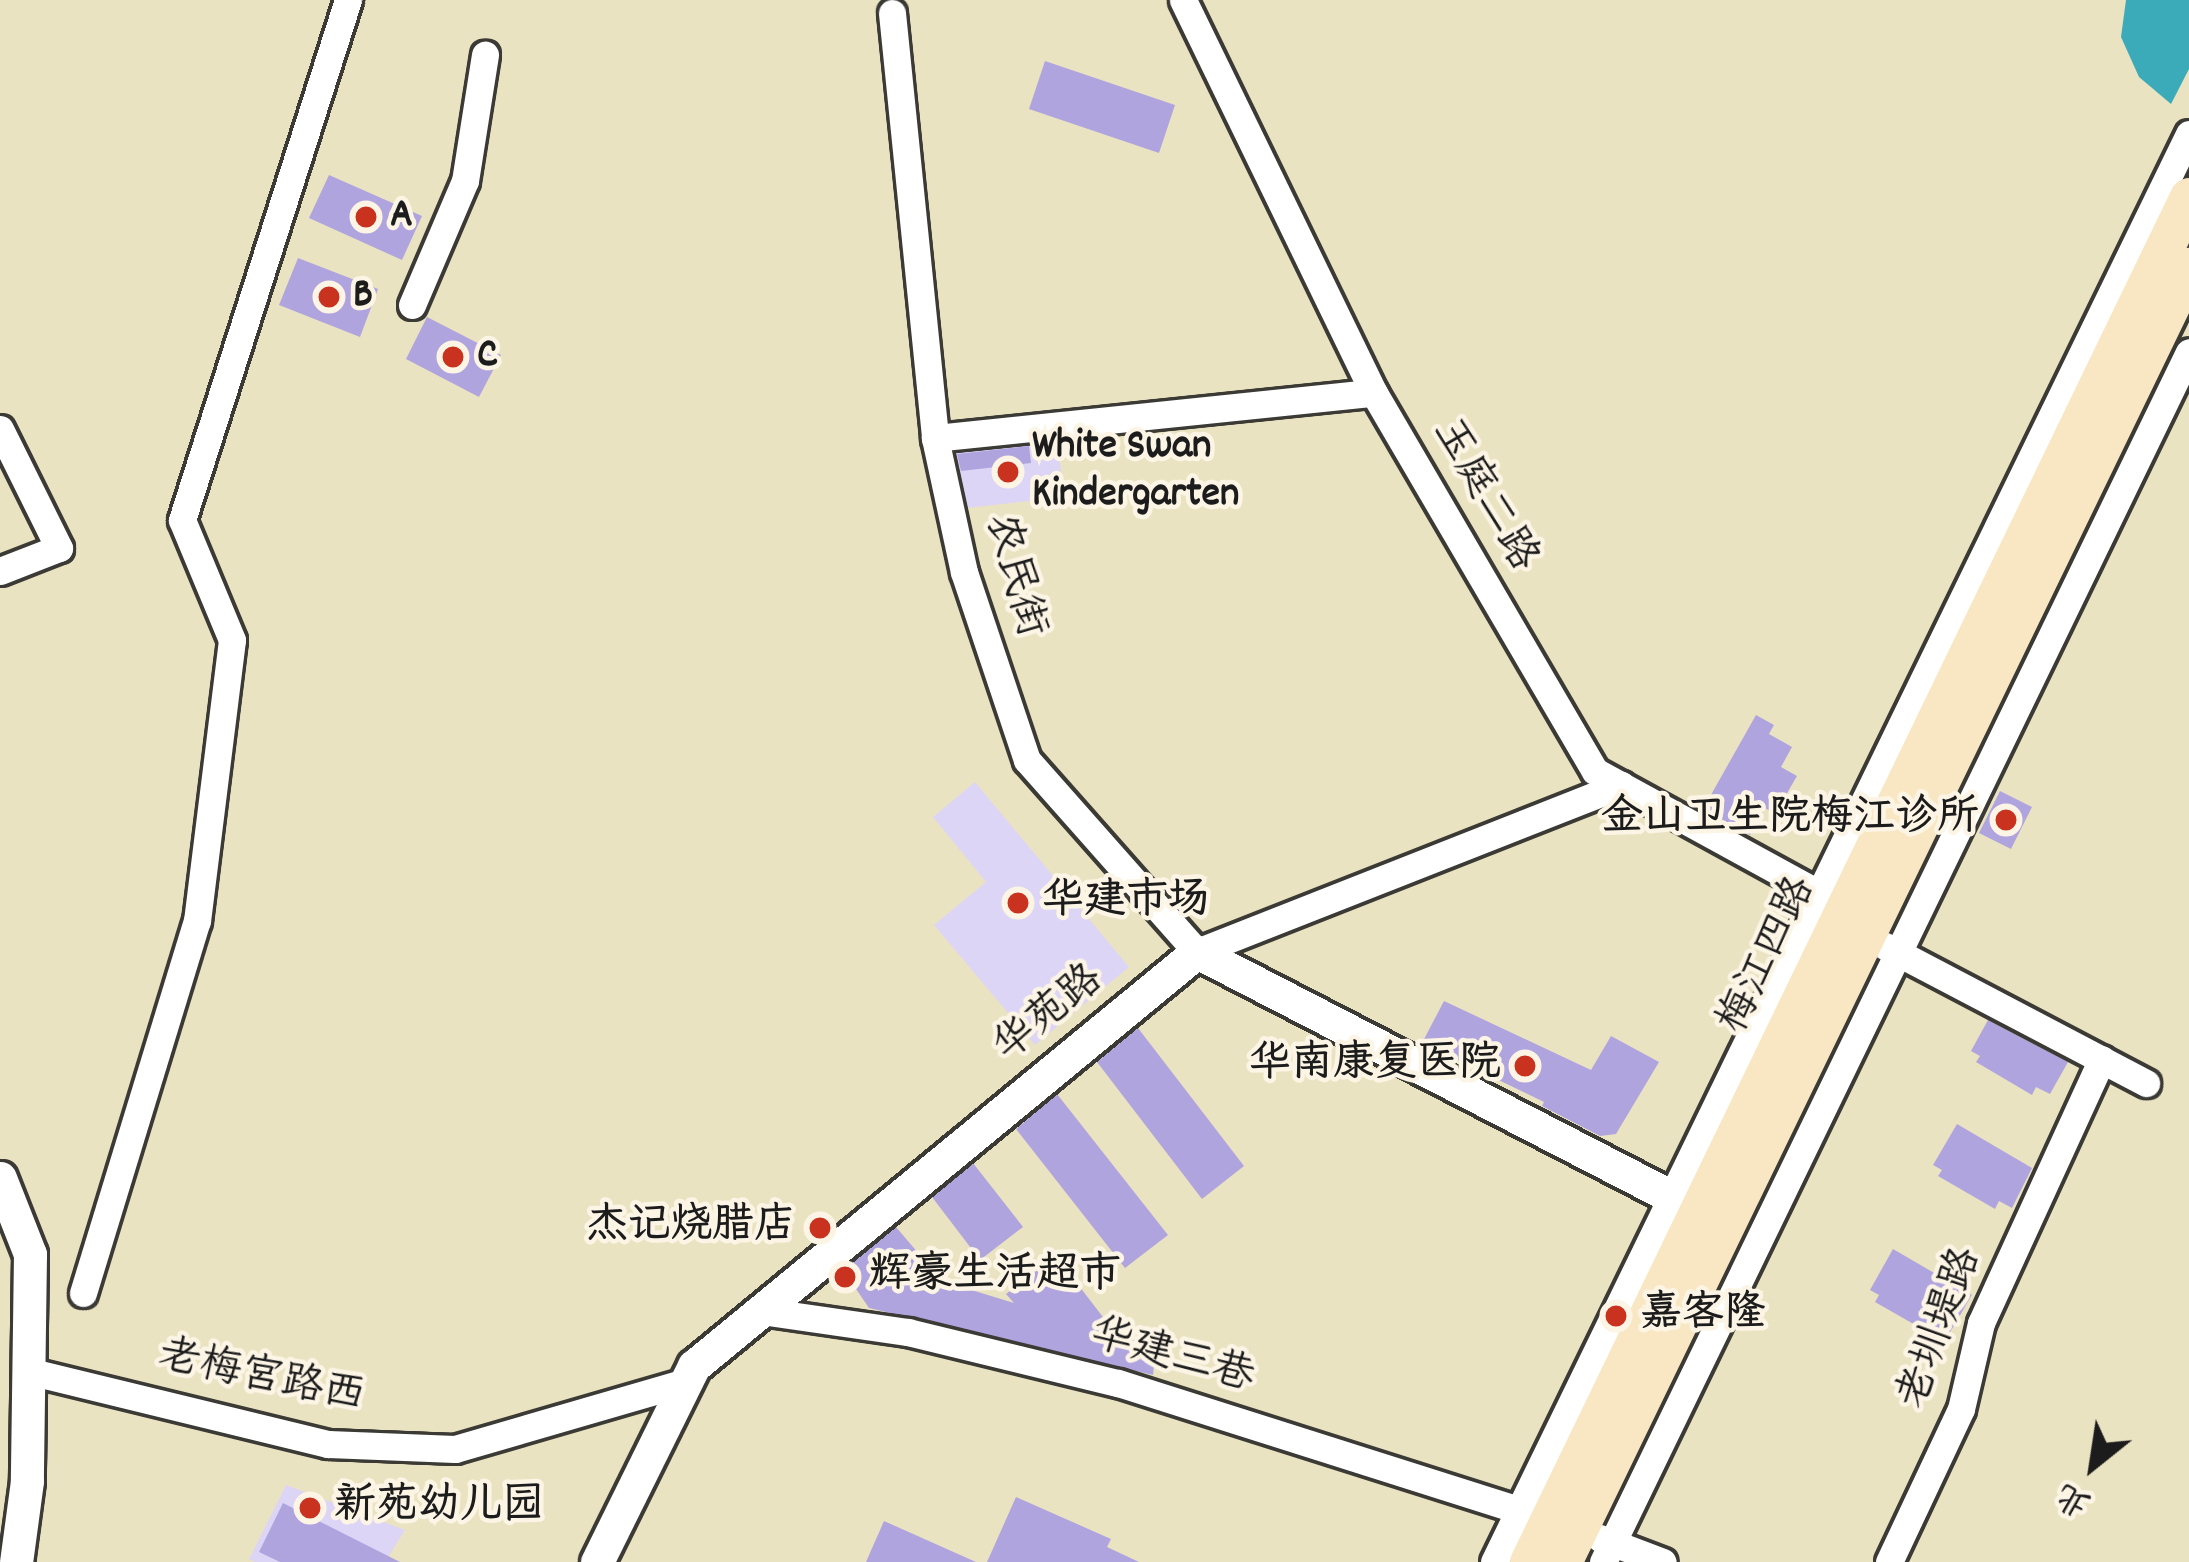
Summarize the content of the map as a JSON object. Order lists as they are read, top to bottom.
{
  "streets": {
    "main road": ["梅江四路"],
    "street": [
      "玉庭二路",
      "农民街",
      "华苑路",
      "老圳堤路",
      "华建三巷",
      "老梅宮路西"
    ]
  },
  "crossings": [
    ["玉庭二路", "梅江四路"],
    ["玉庭二路", "老圳堤路"],
    ["农民街", "华苑路"],
    ["梅江四路", "华建三巷"],
    ["华苑路", "华建三巷"],
    ["华苑路", "老梅宮路西"]
  ],
  "places": [
    "A",
    "B",
    "C",
    "White Swan Kindergarten",
    "金山卫生院梅江诊所",
    "华建市场",
    "华南康复医院",
    "杰记烧腊店",
    "辉豪生活超市",
    "嘉客隆",
    "新苑幼儿园"
  ],
  "north": "bottom left"
}
